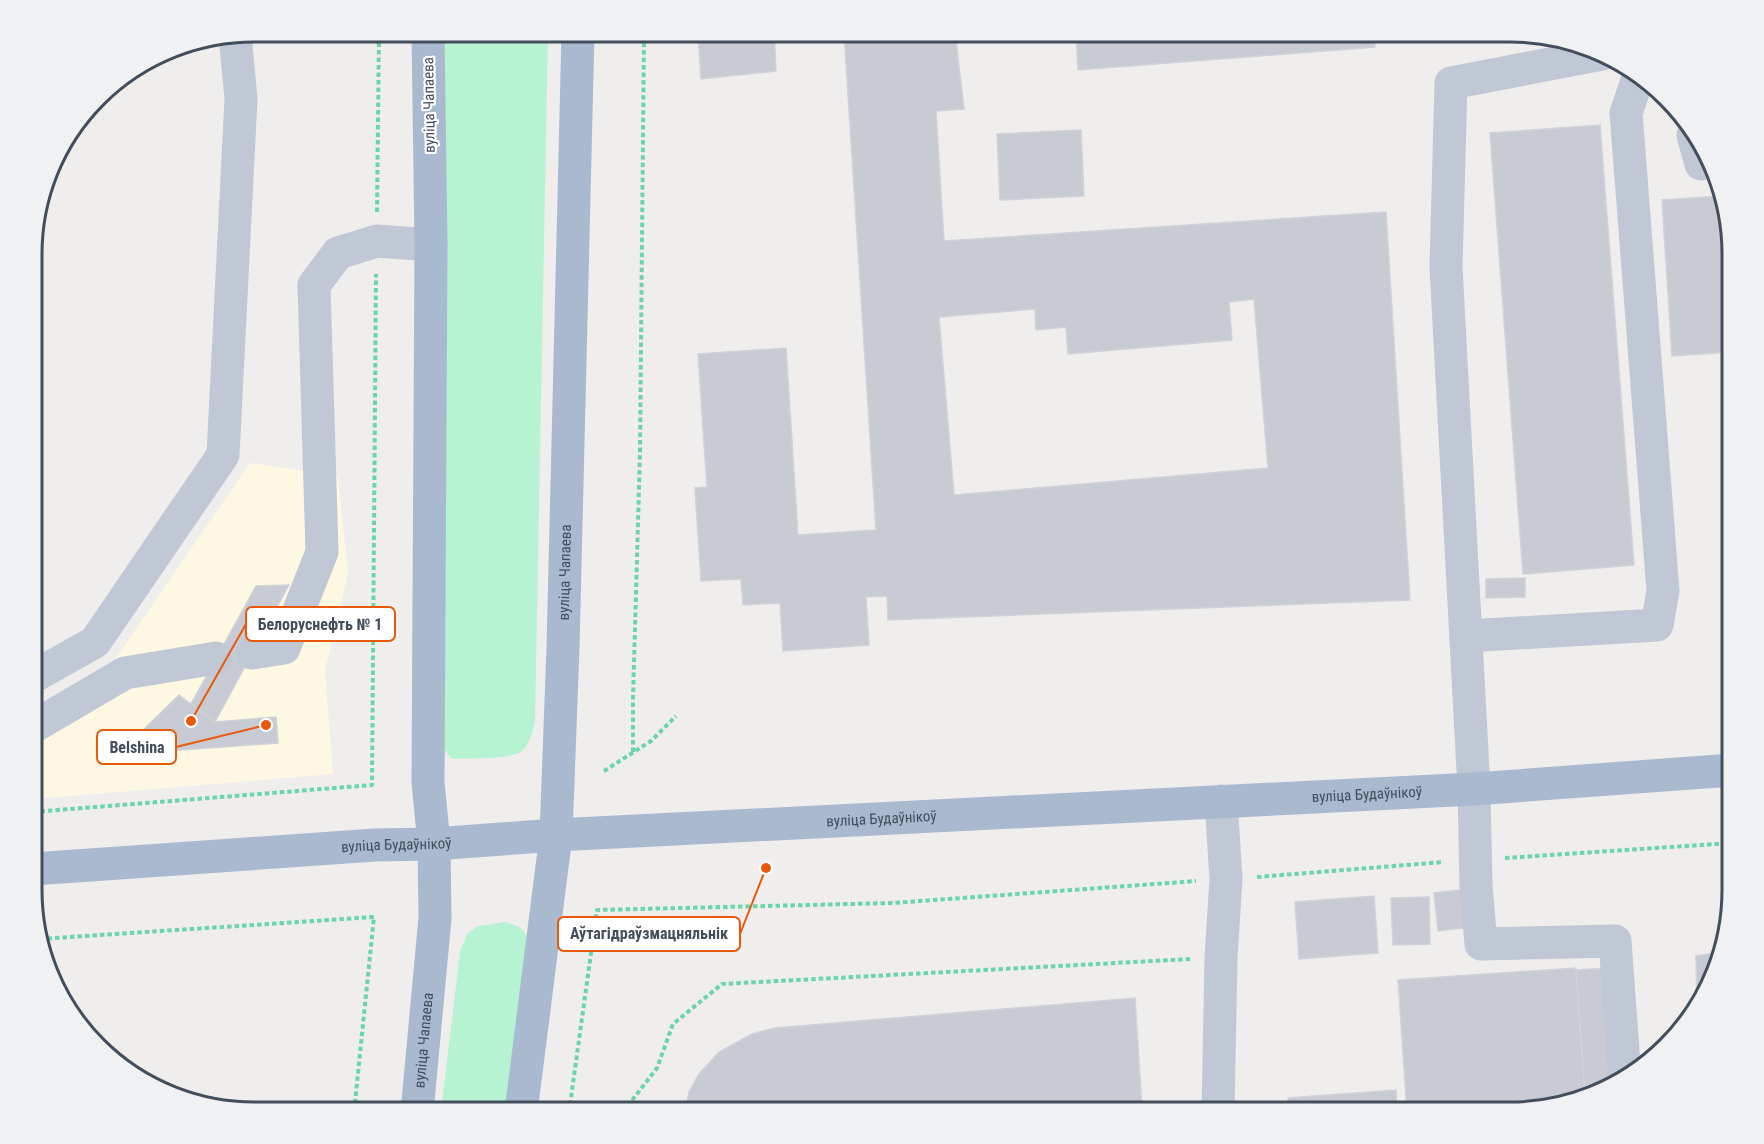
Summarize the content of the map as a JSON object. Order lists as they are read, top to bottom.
{
  "streets": {
    "main road": ["вуліца Чапаева", "вуліца Будаўнікоў"]
  },
  "crossings": [
    ["вуліца Чапаева", "вуліца Будаўнікоў"]
  ],
  "places": ["Белоруснефть № 1", "Belshina", "Аўтагідраўзмацняльнік"]
}
